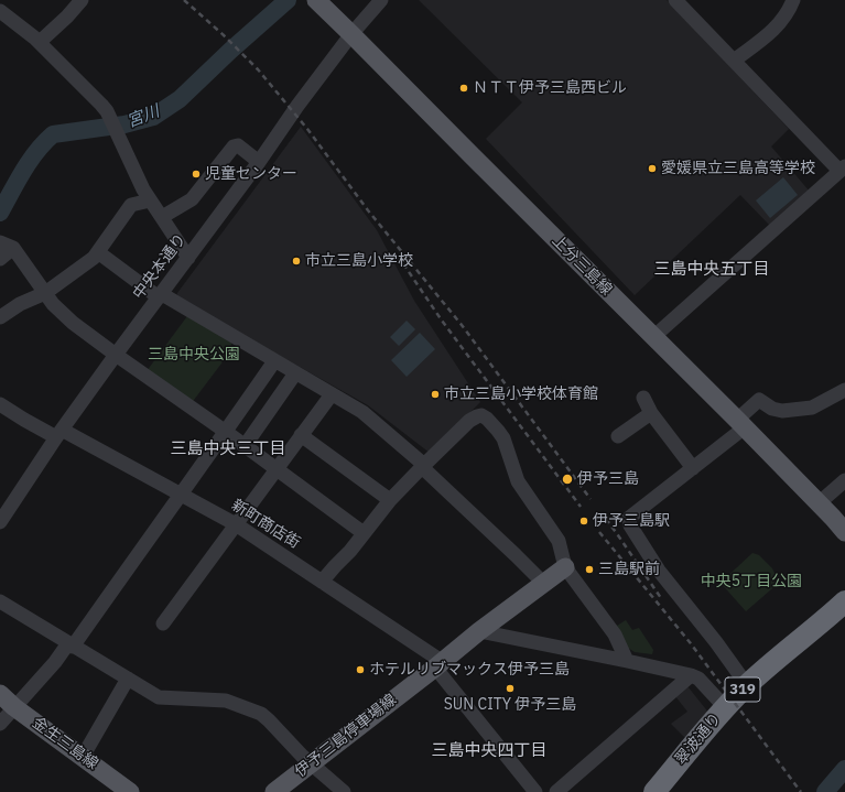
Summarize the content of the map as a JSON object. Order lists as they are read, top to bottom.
{
  "streets": {
    "highway": ["319", "翠波通り"],
    "main road": ["上分三島線", "伊予三島停車場線", "金生三島線"],
    "street": ["中央本通り", "新町商店街"]
  },
  "crossings": [
    ["上分三島線", "中央本通り"],
    ["中央本通り", "新町商店街"],
    ["新町商店街", "伊予三島停車場線"]
  ],
  "districts": ["三島中央五丁目", "三島中央三丁目", "三島中央四丁目"],
  "water": ["宮川"],
  "parks": ["三島中央公園", "中央5丁目公園"],
  "places": [
    "ＮＴＴ伊予三島西ビル",
    "愛媛県立三島高等学校",
    "児童センター",
    "市立三島小学校",
    "市立三島小学校体育館",
    "伊予三島",
    "伊予三島駅",
    "三島駅前",
    "ホテルリブマックス伊予三島",
    "SUN CITY 伊予三島"
  ]
}
